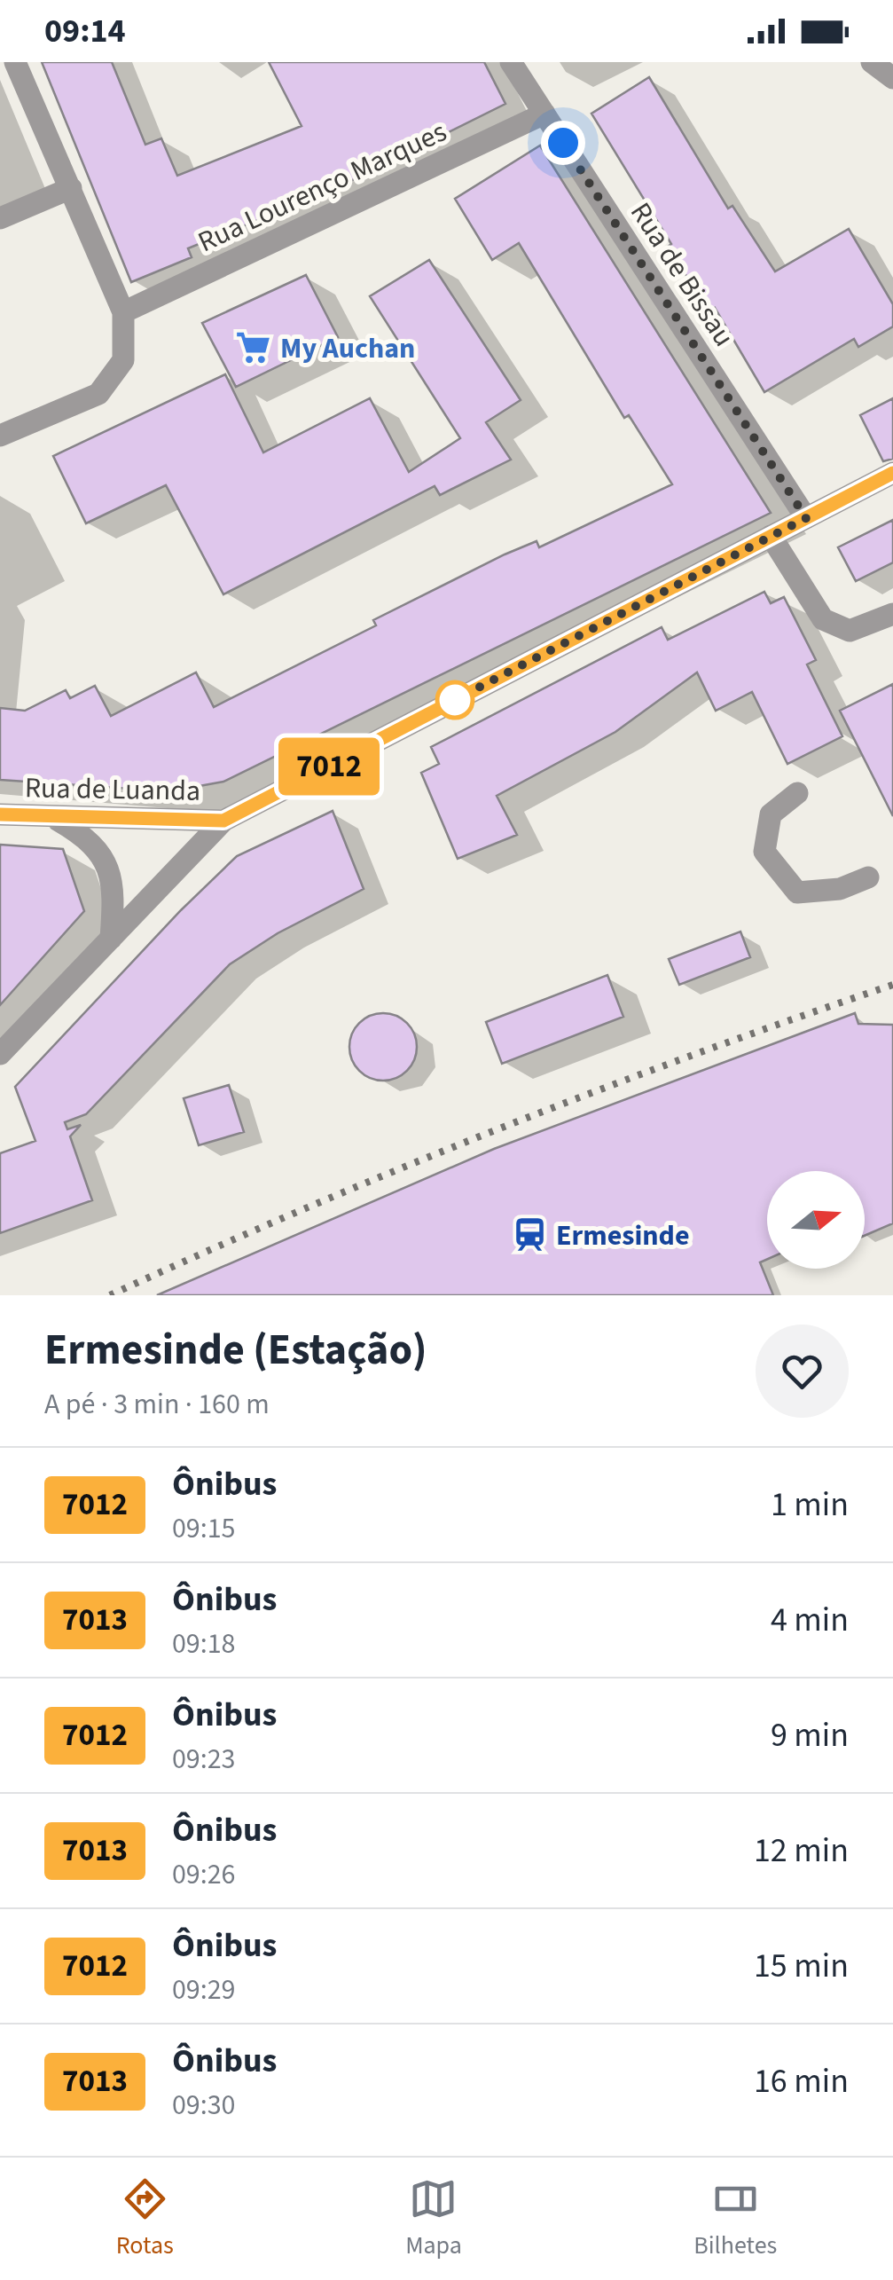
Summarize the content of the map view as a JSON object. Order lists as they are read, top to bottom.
{
  "streets": {
    "street": ["Rua Lourenço Marques", "Rua de Bissau", "Rua de Luanda"]
  },
  "crossings": [
    ["Rua Lourenço Marques", "Rua de Bissau"]
  ],
  "places": {
    "supermarket": ["My Auchan"],
    "station": ["Ermesinde"]
  },
  "lines": ["bus line 7012"],
  "north": "right",
  "page": {
    "status": "09:14",
    "on_map": "7012",
    "heading": ["Ermesinde (Estação)", "A pé · 3 min · 160 m"],
    "list": [
      {
        "mark": "7012",
        "name": "Ônibus",
        "note": "09:15",
        "value": "1 min"
      },
      {
        "mark": "7013",
        "name": "Ônibus",
        "note": "09:18",
        "value": "4 min"
      },
      {
        "mark": "7012",
        "name": "Ônibus",
        "note": "09:23",
        "value": "9 min"
      },
      {
        "mark": "7013",
        "name": "Ônibus",
        "note": "09:26",
        "value": "12 min"
      },
      {
        "mark": "7012",
        "name": "Ônibus",
        "note": "09:29",
        "value": "15 min"
      },
      {
        "mark": "7013",
        "name": "Ônibus",
        "note": "09:30",
        "value": "16 min"
      }
    ],
    "tabs": ["Rotas", "Mapa", "Bilhetes"]
  }
}
